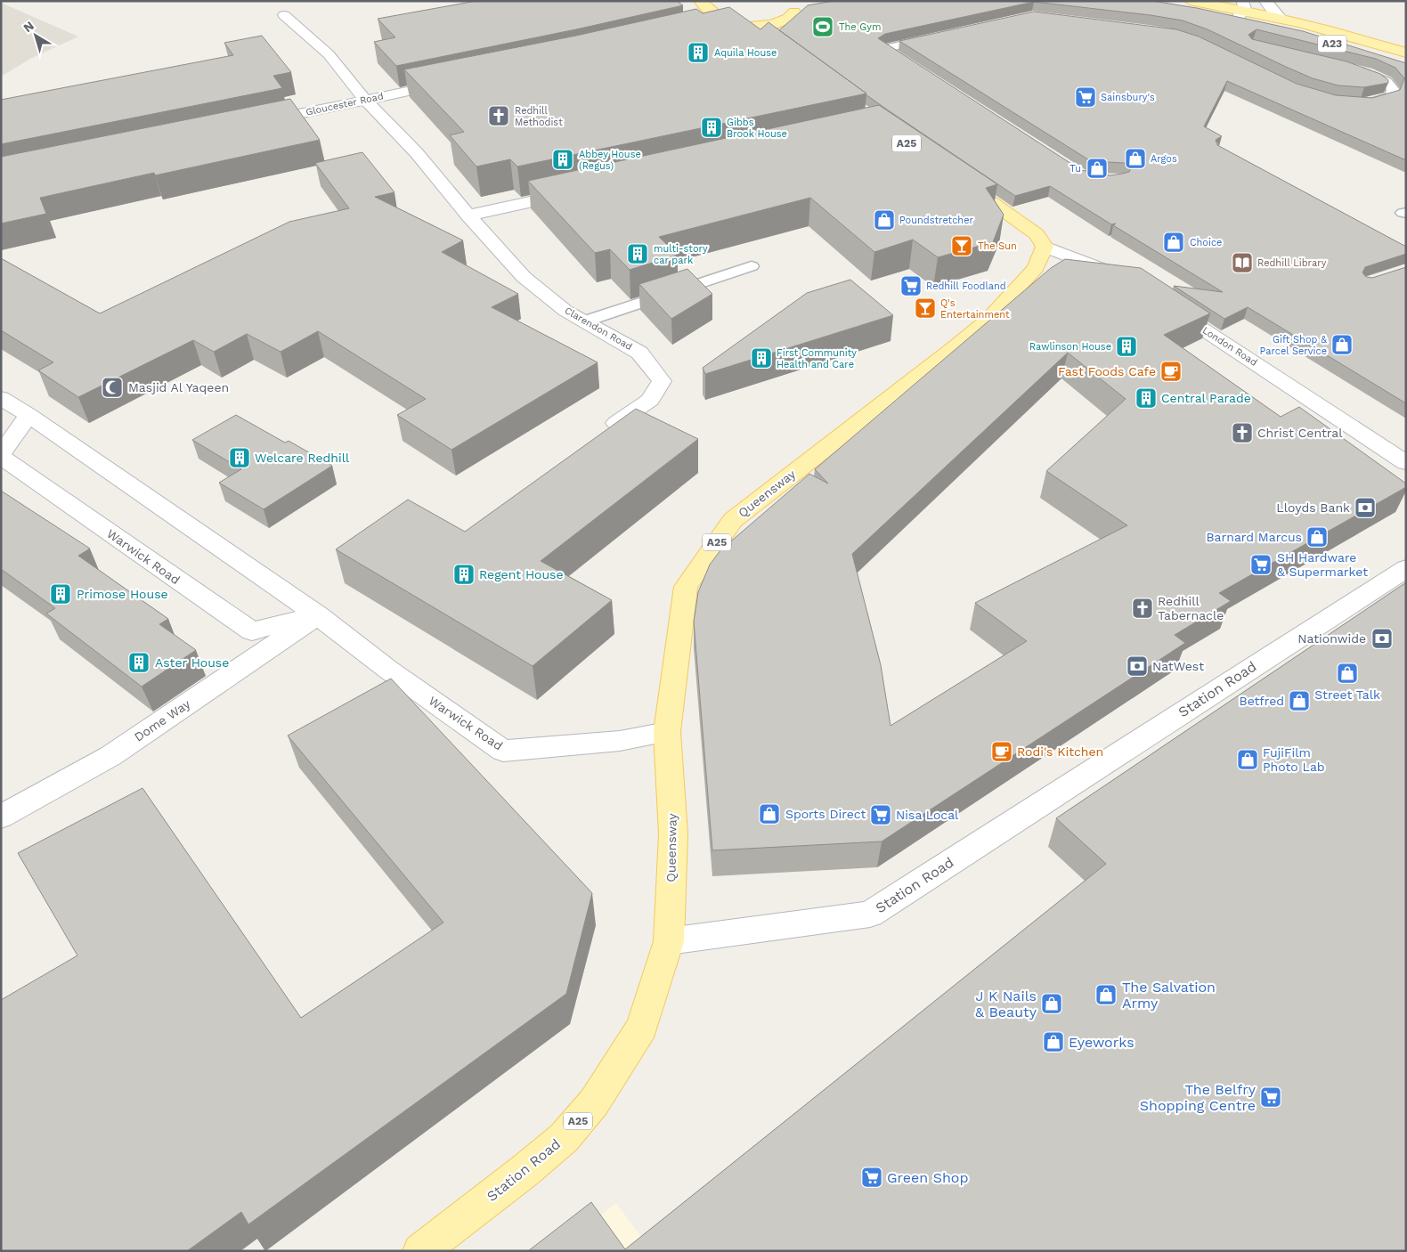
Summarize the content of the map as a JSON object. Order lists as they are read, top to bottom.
{
  "streets": {
    "main road": [
      "A23",
      "A25",
      "Queensway",
      "Station Road"
    ],
    "street": [
      "Gloucester Road",
      "Clarendon Road",
      "London Road",
      "Warwick Road",
      "Dome Way"
    ]
  },
  "crossings": [
    ["Gloucester Road", "Clarendon Road"],
    ["Queensway", "Warwick Road"],
    ["Queensway", "Station Road"],
    ["Warwick Road", "Dome Way"]
  ],
  "places": {
    "sports": ["The Gym"],
    "building": [
      "Aquila House",
      "Gibbs Brook House",
      "Abbey House (Regus)",
      "multi-story car park",
      "Rawlinson House",
      "First Community Health and Care",
      "Central Parade",
      "Welcare Redhill",
      "Regent House",
      "Primose House",
      "Aster House"
    ],
    "supermarket": [
      "Sainsbury's",
      "Redhill Foodland",
      "SH Hardware & Supermarket",
      "Nisa Local",
      "The Belfry Shopping Centre",
      "Green Shop"
    ],
    "church": ["Redhill Methodist", "Christ Central", "Redhill Tabernacle"],
    "shop": [
      "Argos",
      "Tu",
      "Poundstretcher",
      "Choice",
      "Gift Shop & Parcel Service",
      "Barnard Marcus",
      "Street Talk",
      "Betfred",
      "FujiFilm Photo Lab",
      "Sports Direct",
      "The Salvation Army",
      "J K Nails & Beauty",
      "Eyeworks"
    ],
    "bar": ["The Sun", "Q's Entertainment"],
    "library": ["Redhill Library"],
    "cafe": ["Fast Foods Cafe", "Rodi's Kitchen"],
    "mosque": ["Masjid Al Yaqeen"],
    "bank": ["Lloyds Bank", "Nationwide", "NatWest"]
  },
  "north": "top left"
}
